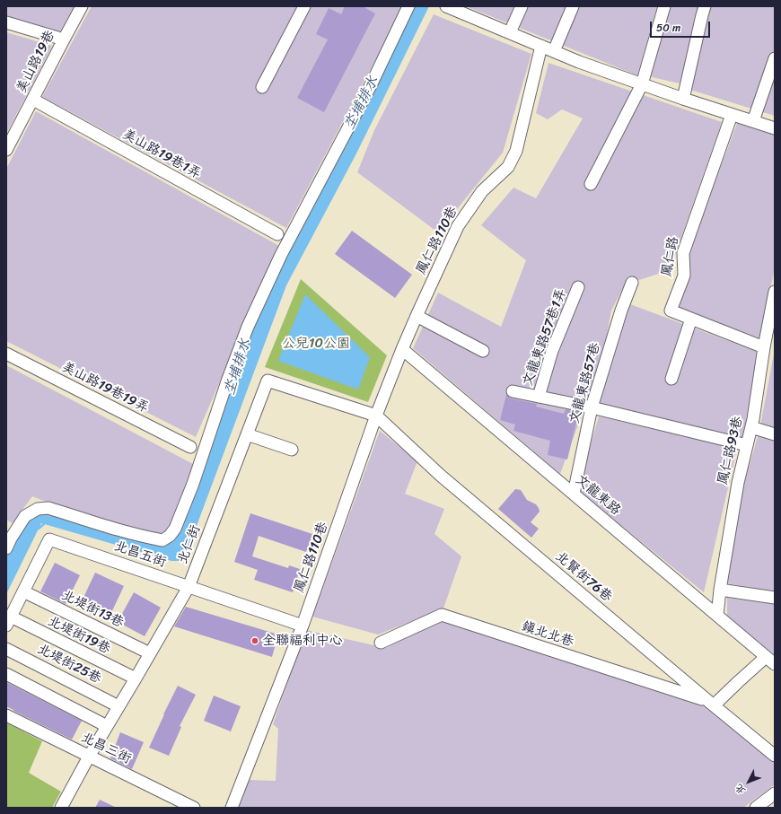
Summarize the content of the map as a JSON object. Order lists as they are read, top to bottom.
{
  "streets": {
    "street": [
      "美山路19巷",
      "美山路19巷1弄",
      "鳳仁路110巷",
      "鳳仁路",
      "文龍東路57巷1弄",
      "文龍東路57巷",
      "美山路19巷19弄",
      "鳳仁路93巷",
      "文龍東路",
      "北仁街",
      "北昌五街",
      "北賢街76巷",
      "北堤街13巷",
      "鎮北北巷",
      "北堤街19巷",
      "北堤街25巷",
      "北昌三街"
    ]
  },
  "crossings": [
    ["美山路19巷", "美山路19巷1弄"],
    ["鳳仁路110巷", "文龍東路"],
    ["鳳仁路110巷", "北仁街"],
    ["鳳仁路110巷", "北昌五街"],
    ["鳳仁路110巷", "北賢街76巷"],
    ["鳳仁路", "鳳仁路93巷"],
    ["文龍東路57巷", "文龍東路"],
    ["鳳仁路93巷", "文龍東路"],
    ["北仁街", "北昌五街"],
    ["北仁街", "北賢街76巷"],
    ["北仁街", "北堤街13巷"],
    ["北仁街", "北堤街19巷"],
    ["北仁街", "北堤街25巷"],
    ["北仁街", "北昌三街"],
    ["北昌五街", "北堤街13巷"],
    ["北賢街76巷", "鎮北北巷"]
  ],
  "water": ["坔埔排水"],
  "parks": ["公兒10公園"],
  "places": ["全聯福利中心"],
  "scale_bar": "50 m",
  "north": "bottom left"
}
